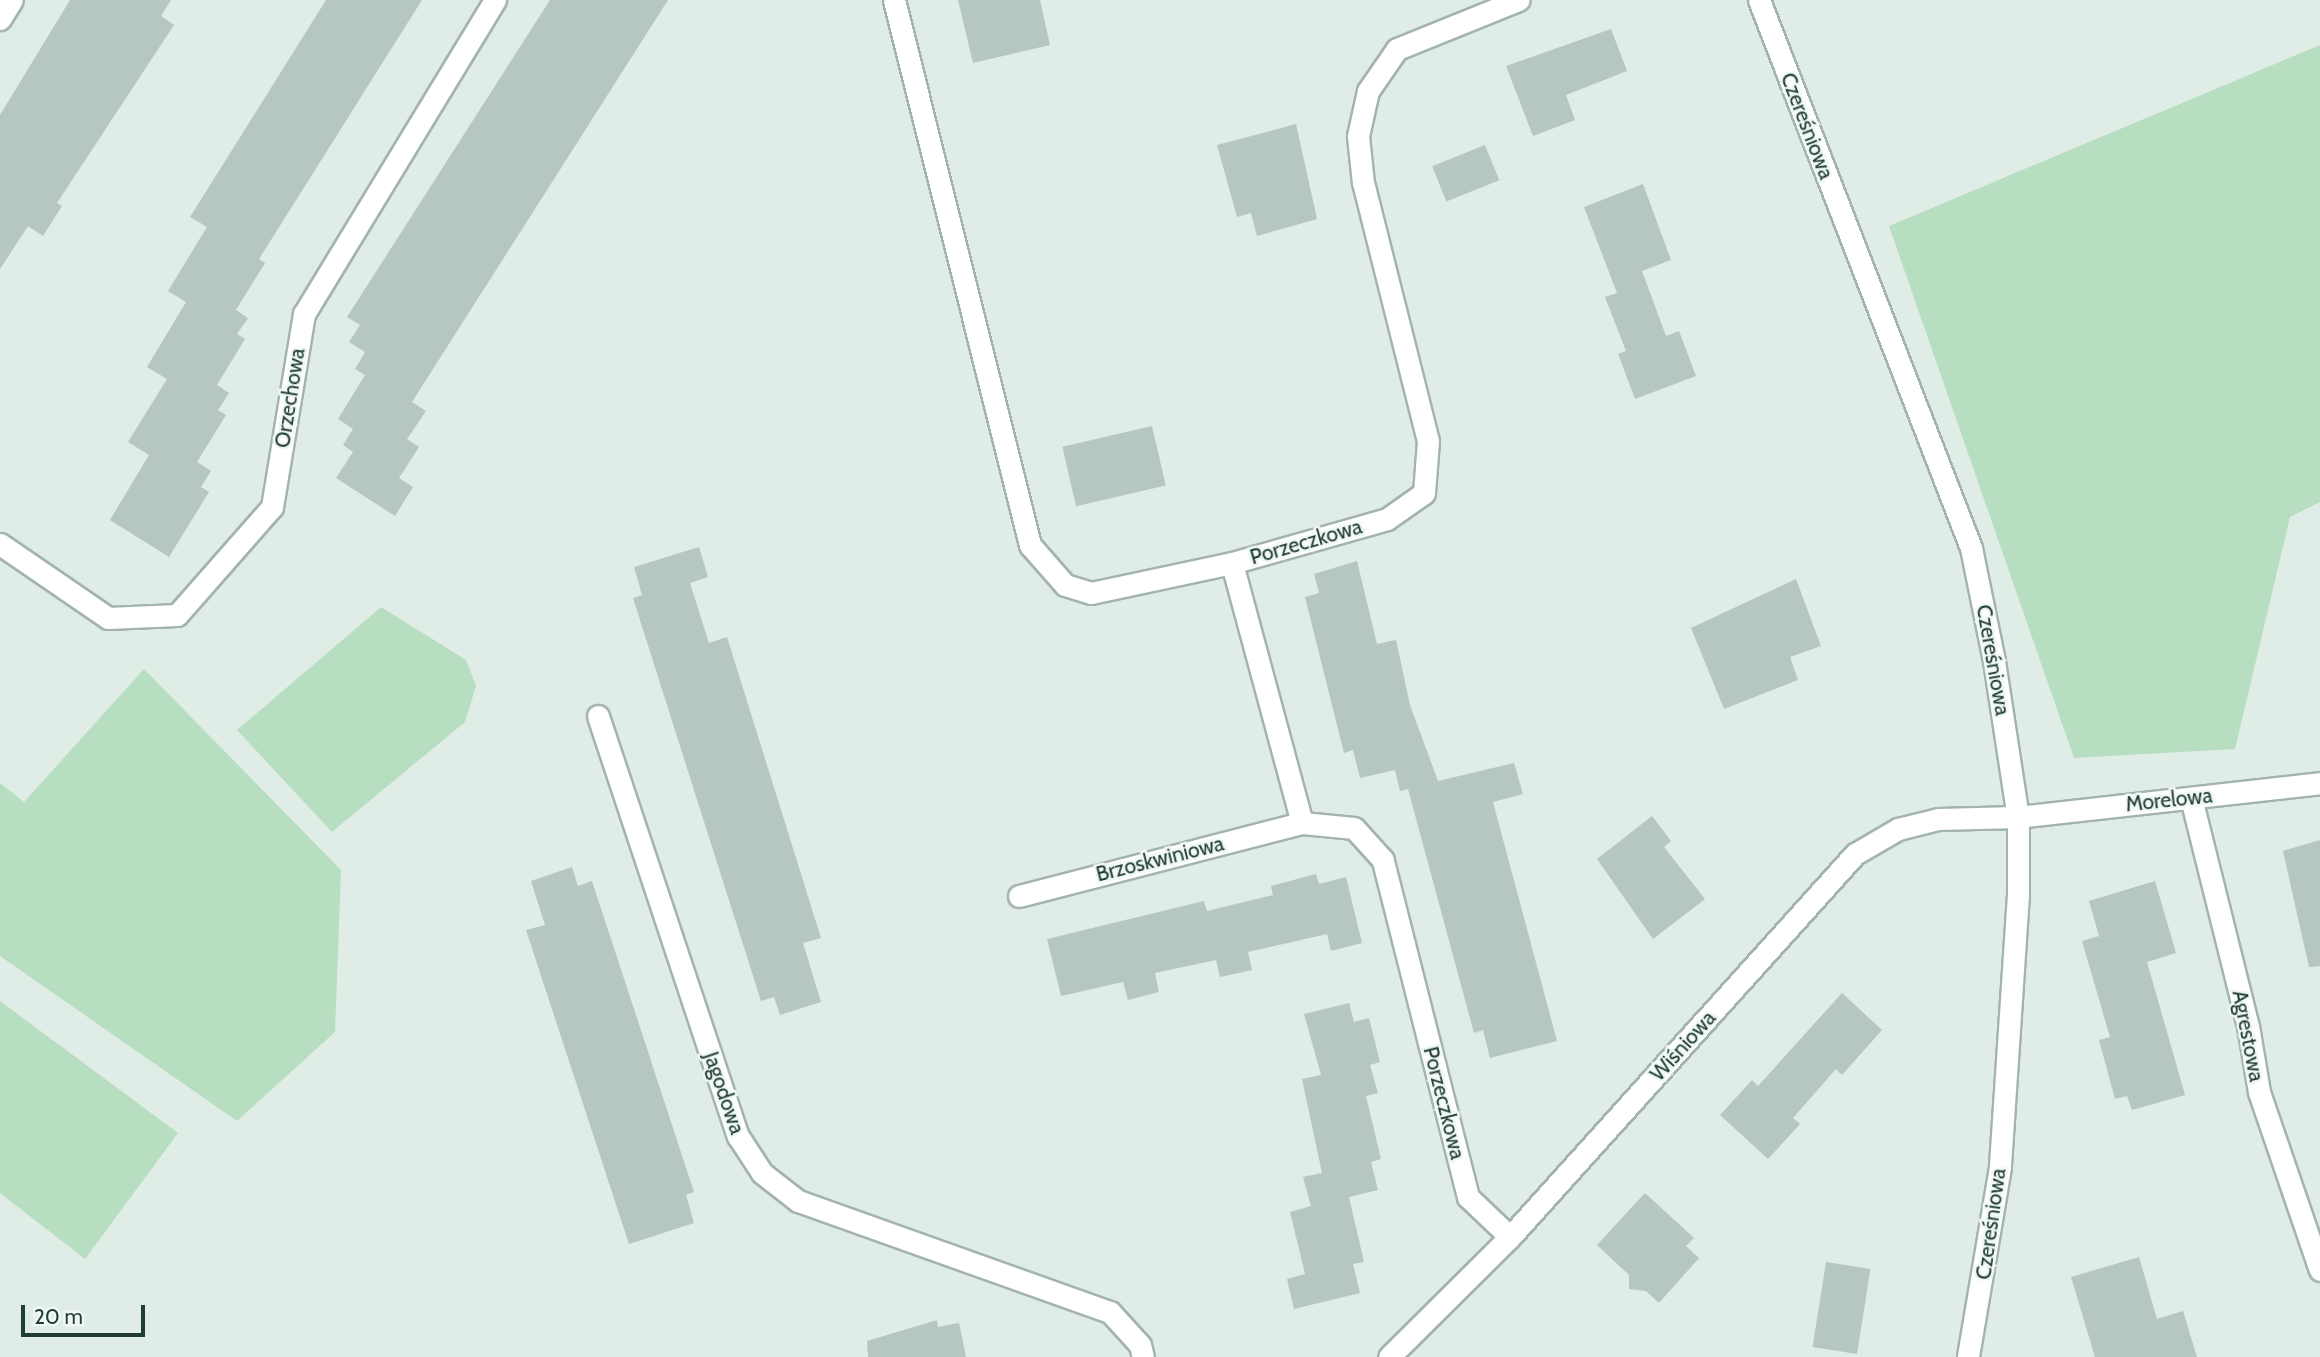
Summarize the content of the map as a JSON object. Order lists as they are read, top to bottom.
{
  "streets": {
    "street": [
      "Czereśniowa",
      "Orzechowa",
      "Porzeczkowa",
      "Morelowa",
      "Brzoskwiniowa",
      "Agrestowa",
      "Wiśniowa",
      "Jagodowa"
    ]
  },
  "crossings": [
    ["Czereśniowa", "Morelowa"],
    ["Czereśniowa", "Wiśniowa"],
    ["Porzeczkowa", "Brzoskwiniowa"],
    ["Porzeczkowa", "Wiśniowa"],
    ["Morelowa", "Agrestowa"],
    ["Morelowa", "Wiśniowa"]
  ],
  "scale_bar": "20 m"
}
